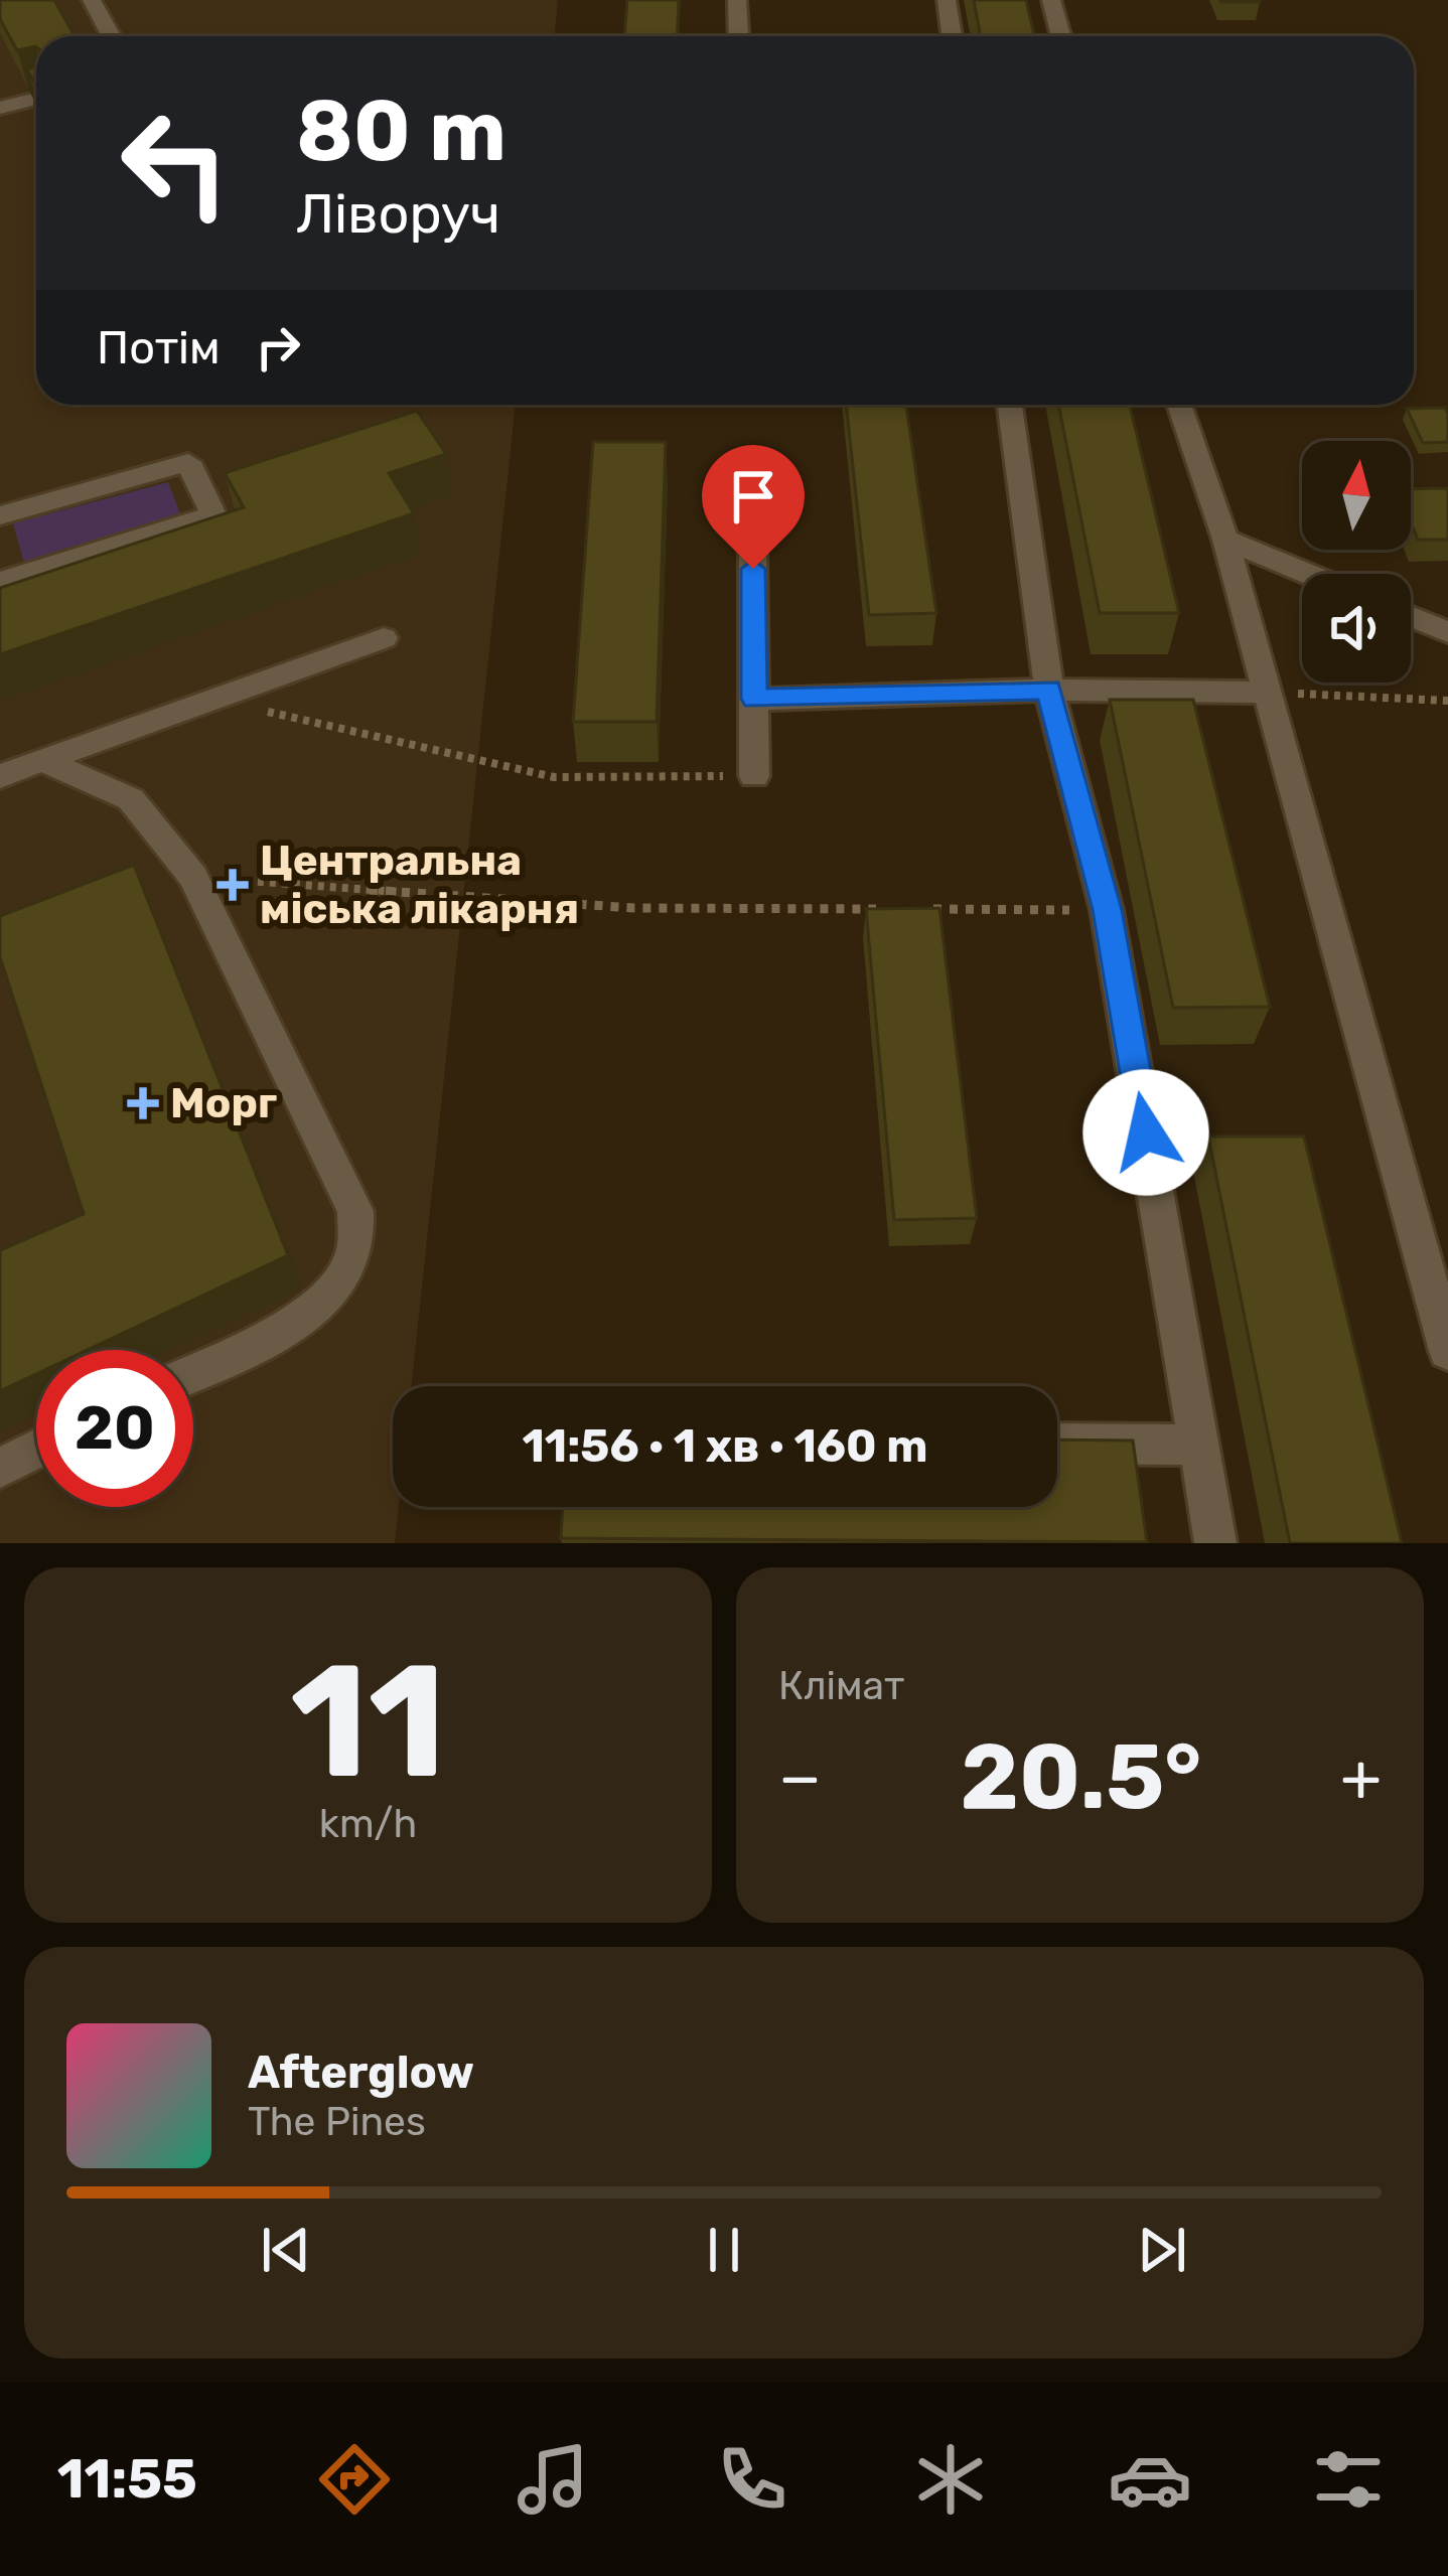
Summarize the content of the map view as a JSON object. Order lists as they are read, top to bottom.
{
  "places": {
    "health": ["Центральна міська лікарня", "Морг"]
  },
  "north": "top",
  "page": {
    "turn": ["80 m", "Ліворуч"],
    "then": "Потім",
    "limit": "20",
    "trip": "11:56 · 1 хв · 160 m",
    "tile": [
      ["11", "km/h"],
      "Клімат"
    ],
    "heat": ["−", "20.5°", "+"],
    "song": ["Afterglow", "The Pines"],
    "tabs": "11:55"
  }
}
